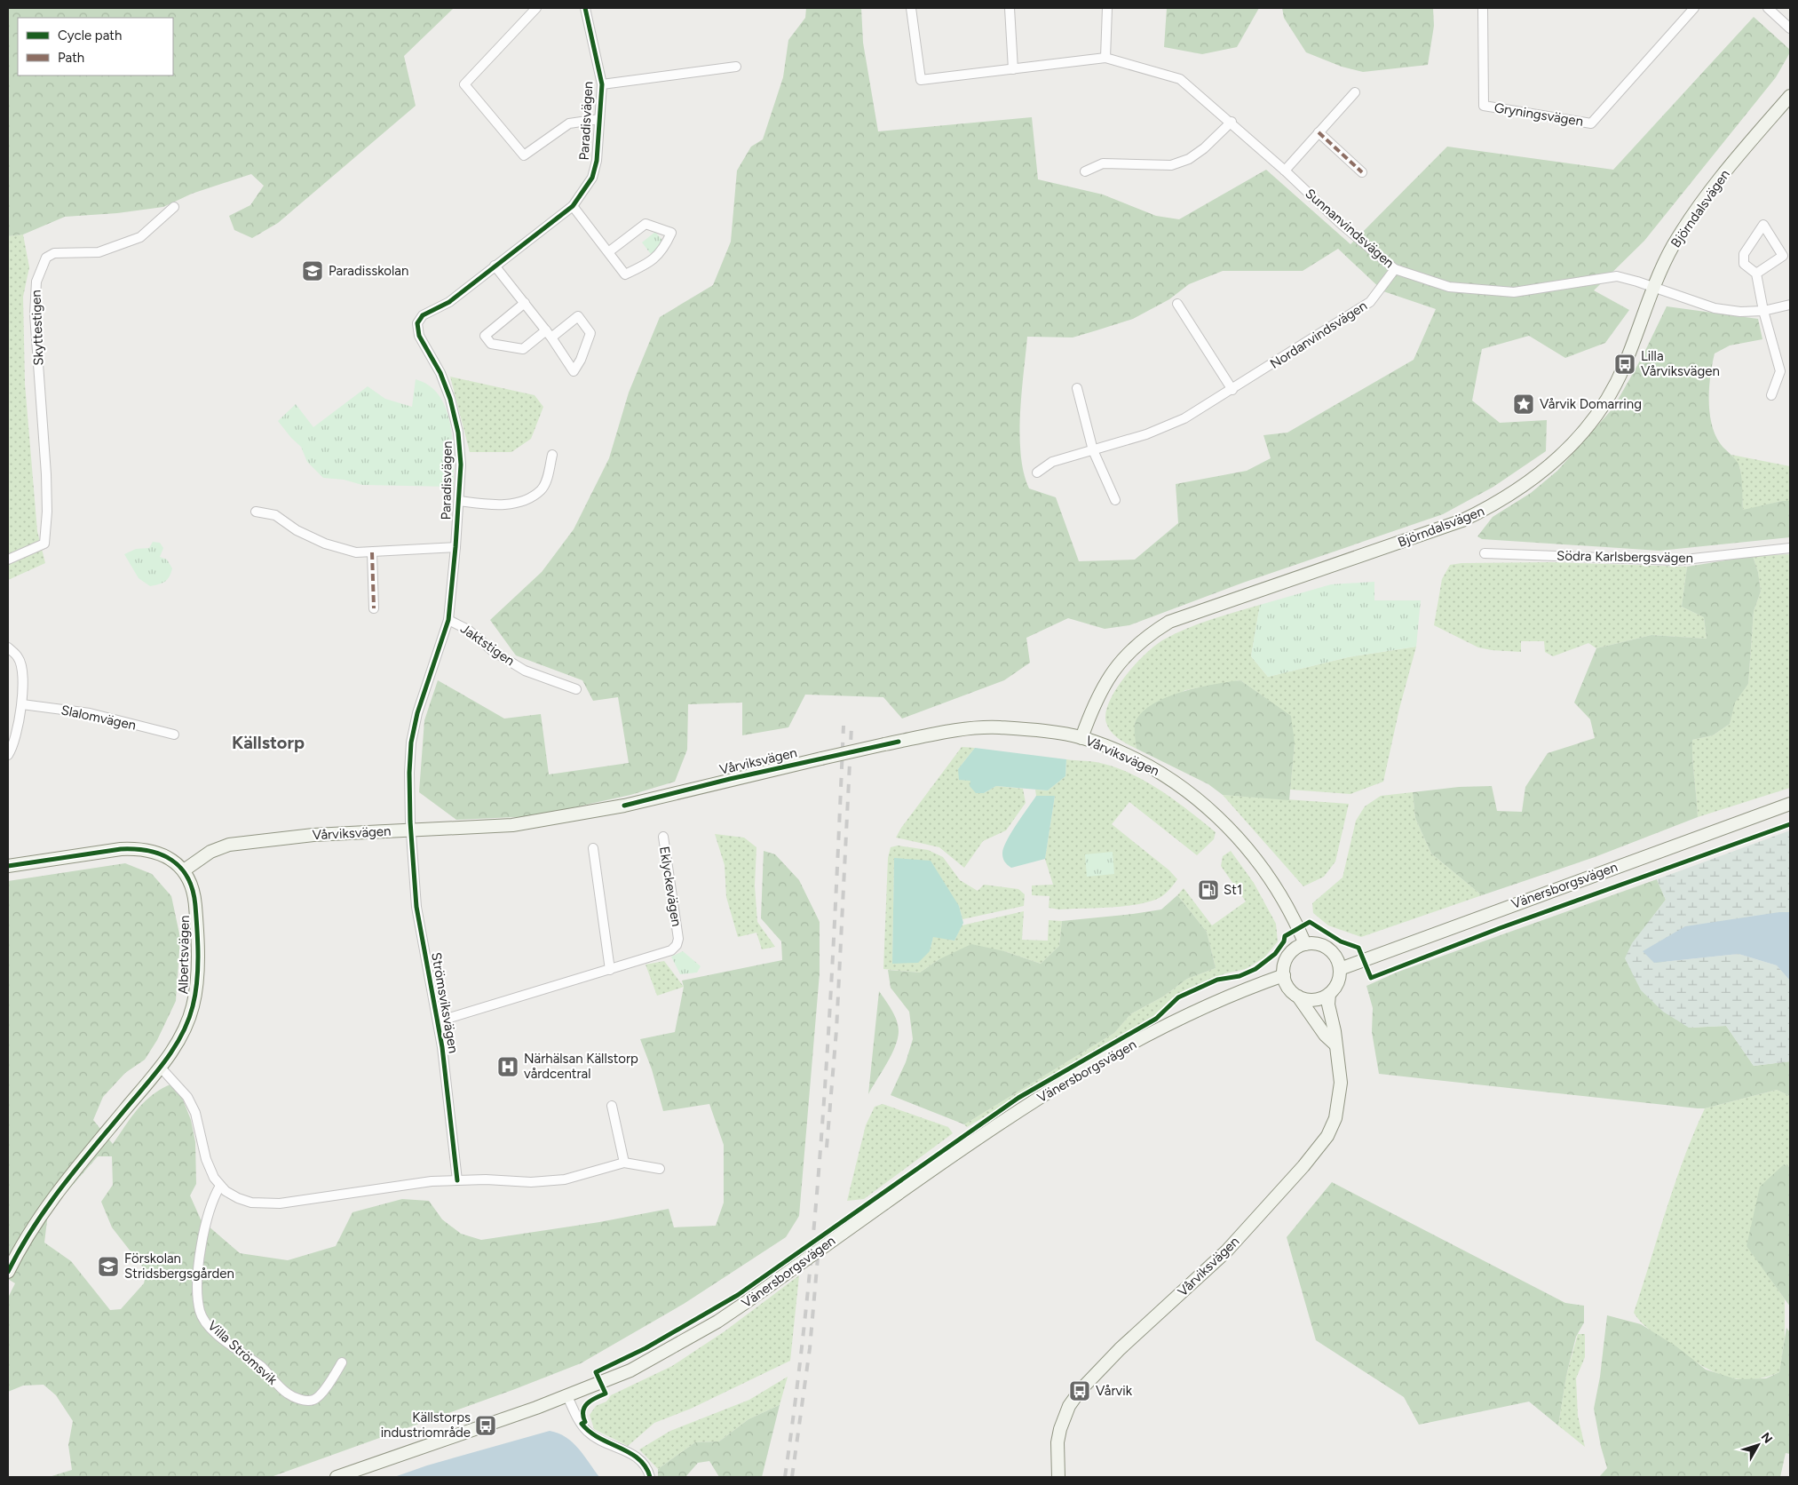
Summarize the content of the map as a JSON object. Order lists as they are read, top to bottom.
{
  "streets": {
    "street": [
      "Gryningsvägen",
      "Paradisvägen",
      "Björndalsvägen",
      "Sunnanvindsvägen",
      "Skyttestigen",
      "Nordanvindsvägen",
      "Södra Karlsbergsvägen",
      "Jaktstigen",
      "Slalomvägen",
      "Vårviksvägen",
      "Vänersborgsvägen",
      "Eklyckevägen",
      "Albertsvägen",
      "Strömsviksvägen",
      "Villa Strömsvik"
    ]
  },
  "crossings": [
    ["Paradisvägen", "Jaktstigen"],
    ["Paradisvägen", "Vårviksvägen"],
    ["Paradisvägen", "Strömsviksvägen"],
    ["Björndalsvägen", "Sunnanvindsvägen"],
    ["Björndalsvägen", "Vårviksvägen"],
    ["Sunnanvindsvägen", "Nordanvindsvägen"],
    ["Vårviksvägen", "Vänersborgsvägen"],
    ["Vårviksvägen", "Albertsvägen"],
    ["Vårviksvägen", "Strömsviksvägen"],
    ["Eklyckevägen", "Strömsviksvägen"]
  ],
  "districts": ["Källstorp"],
  "places": {
    "school or university": ["Paradisskolan", "Förskolan Stridsbergsgården"],
    "bus stop": ["Lilla Vårviksvägen", "Vårvik", "Källstorps industriområde"],
    "place": ["Vårvik Domarring"],
    "fuel station": ["St1"],
    "hospital": ["Närhälsan Källstorp vårdcentral"]
  },
  "legend": ["Cycle path", "Path"],
  "north": "top right"
}
